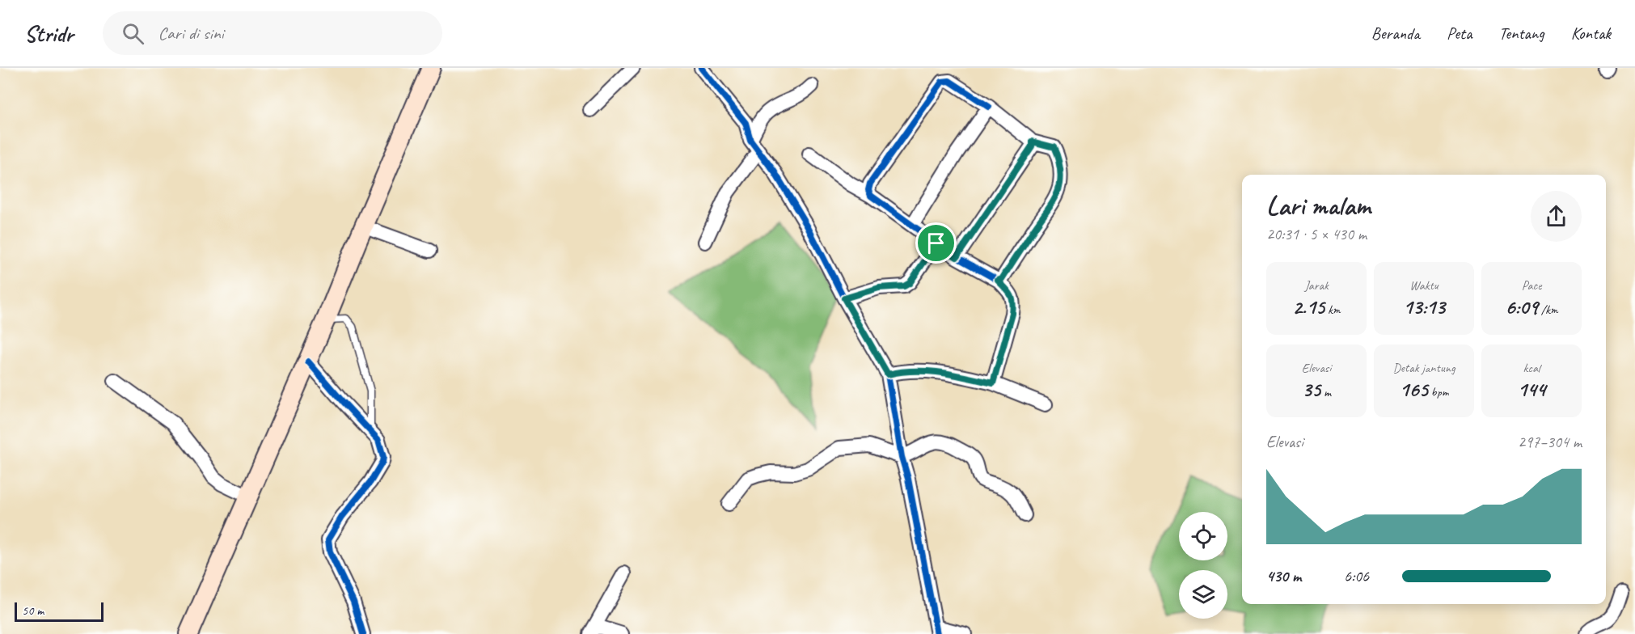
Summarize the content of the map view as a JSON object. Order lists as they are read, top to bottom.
{
  "scale_bar": "50 m",
  "page": {
    "header": "Stridr",
    "search": "Cari di sini",
    "nav": [
      "Beranda",
      "Peta",
      "Tentang",
      "Kontak"
    ],
    "heading": ["Lari malam", "20:31 · 5 × 430 m"],
    "stats": [
      ["Jarak", "2.15 km"],
      ["Waktu", "13:13"],
      ["Pace", "6:09 /km"],
      ["Elevasi", "35 m"],
      ["Detak jantung", "165 bpm"],
      ["kcal", "144"]
    ],
    "chart": ["Elevasi", "297–304 m"],
    "list": [
      {
        "name": "430 m",
        "note": "6:06"
      }
    ],
    "scale": "50 m"
  }
}
